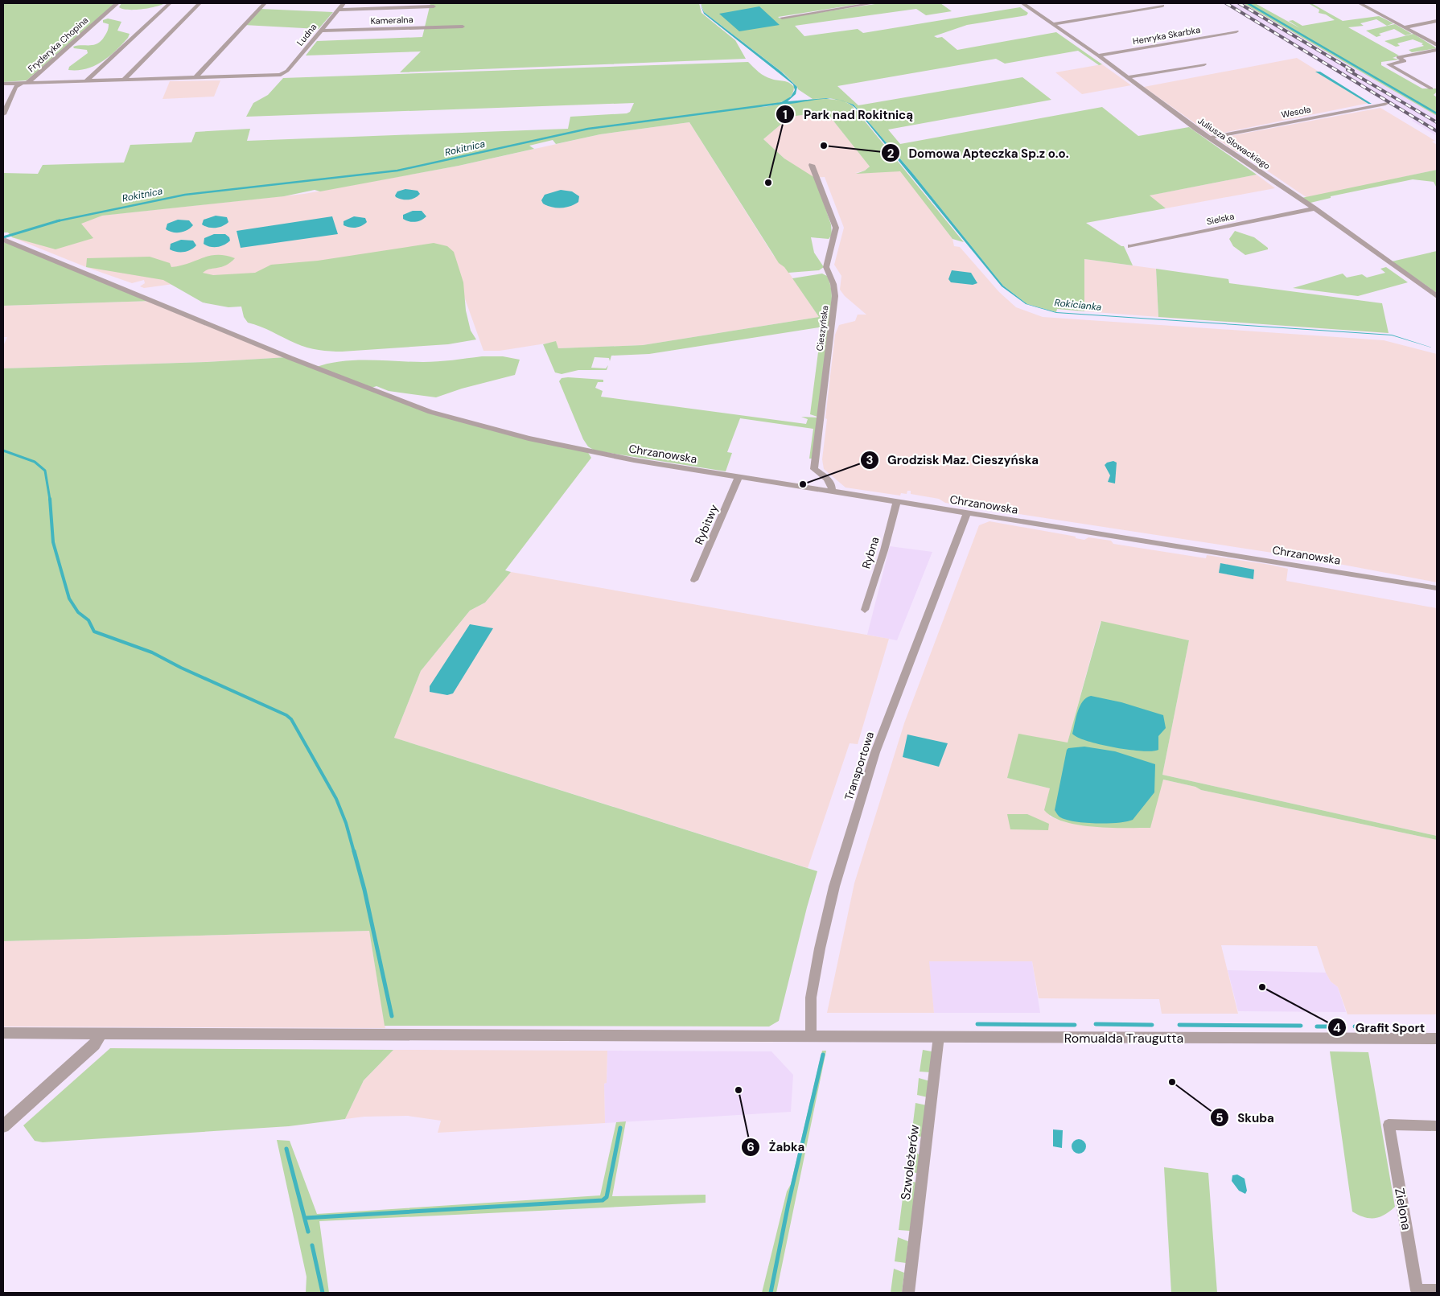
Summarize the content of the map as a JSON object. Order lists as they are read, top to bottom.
{
  "streets": {
    "street": [
      "Kameralna",
      "Ludna",
      "Henryka Skarbka",
      "Fryderyka Chopina",
      "Wesoła",
      "Juliusza Słowackiego",
      "Sielska",
      "Cieszyńska",
      "Chrzanowska",
      "Rybitwy",
      "Rybna",
      "Transportowa",
      "Romualda Traugutta",
      "Szwoleżerów",
      "Zielona"
    ]
  },
  "crossings": [
    ["Kameralna", "Ludna"],
    ["Henryka Skarbka", "Juliusza Słowackiego"],
    ["Wesoła", "Juliusza Słowackiego"],
    ["Juliusza Słowackiego", "Sielska"],
    ["Cieszyńska", "Chrzanowska"],
    ["Chrzanowska", "Rybitwy"],
    ["Chrzanowska", "Rybna"],
    ["Chrzanowska", "Transportowa"],
    ["Transportowa", "Romualda Traugutta"],
    ["Romualda Traugutta", "Szwoleżerów"]
  ],
  "water": ["Rokitnica", "Rokicianka"],
  "places": [
    "Domowa Apteczka Sp.z o.o.",
    "Park nad Rokitnicą",
    "Grodzisk Maz. Cieszyńska",
    "Grafit Sport",
    "Skuba",
    "Żabka"
  ]
}
